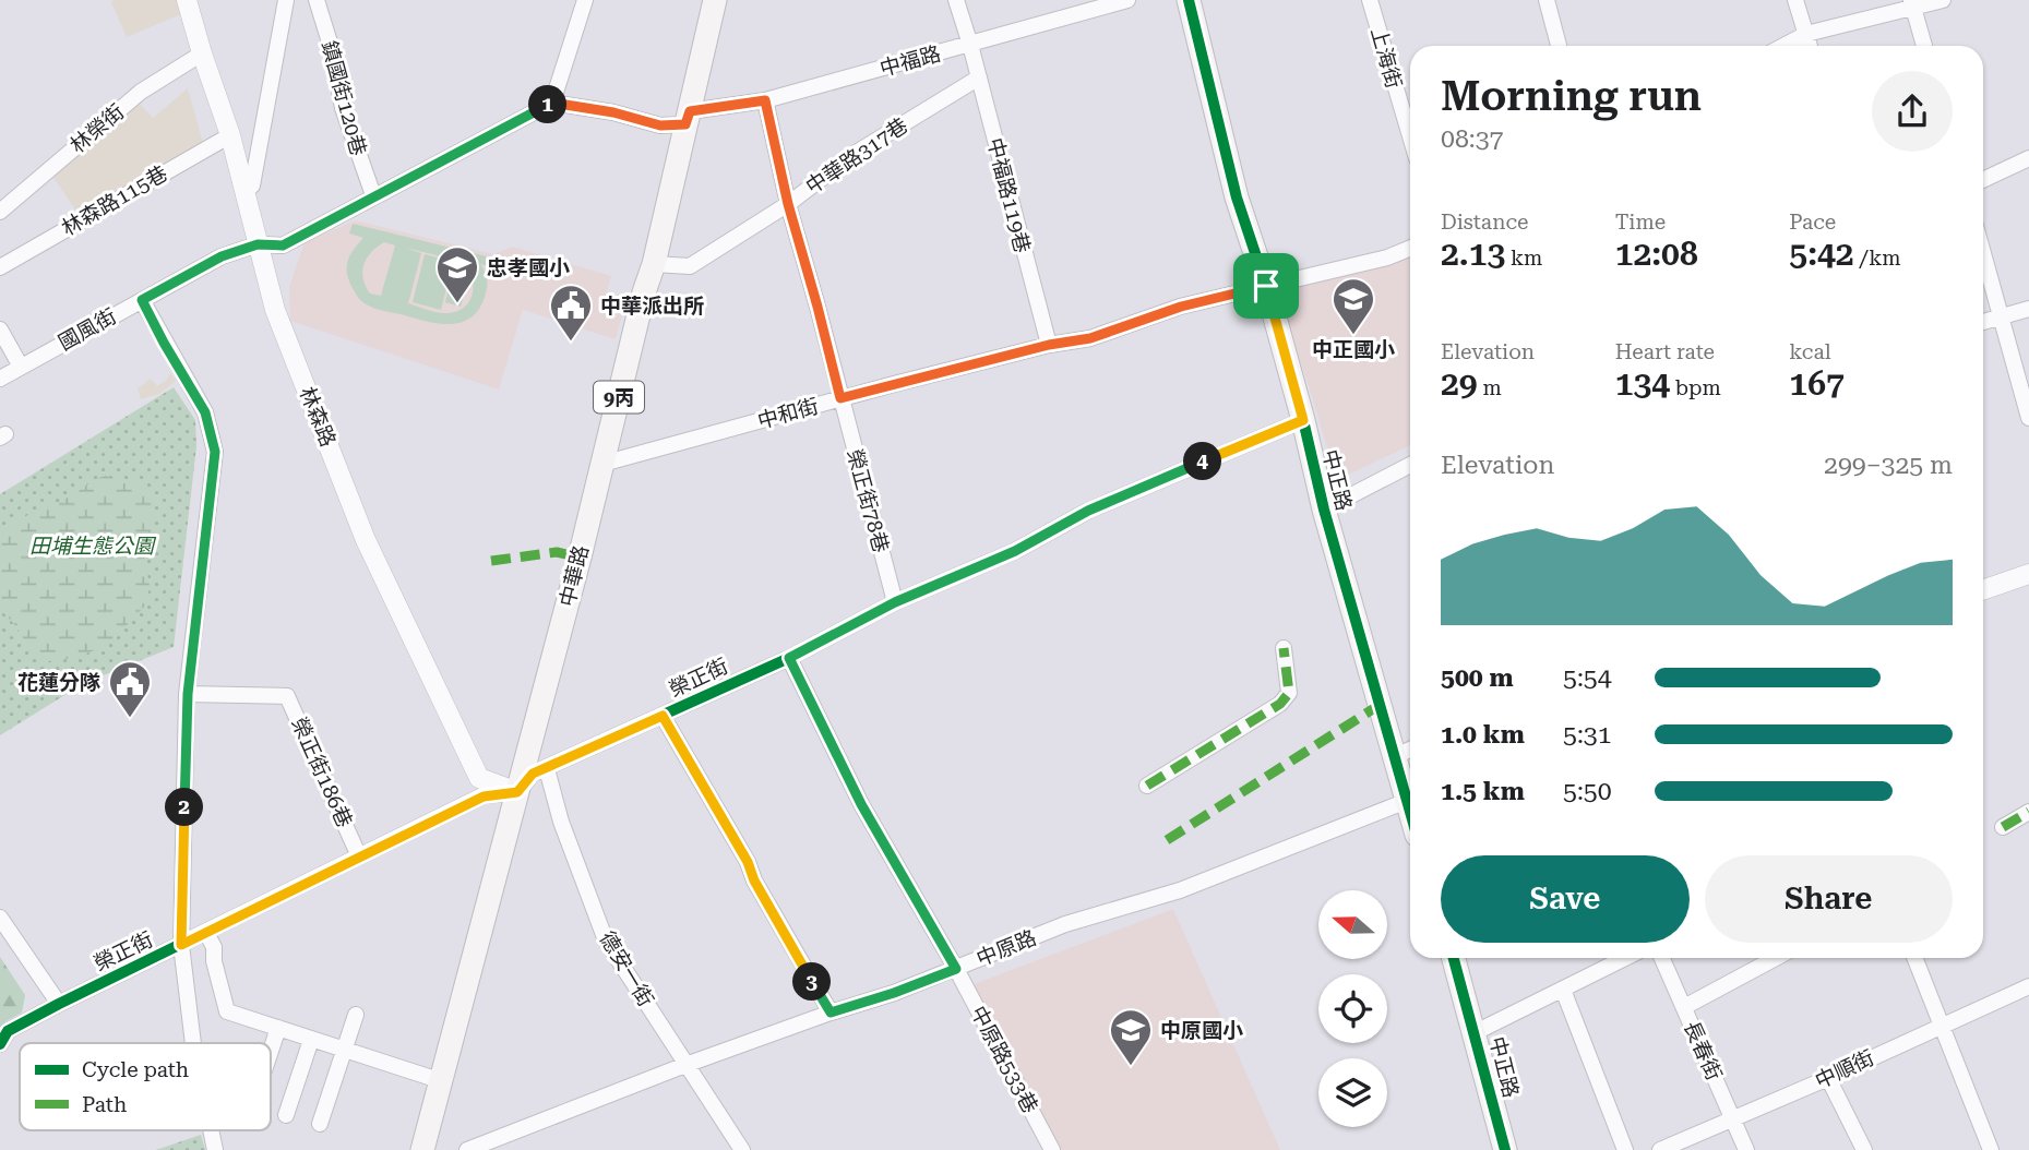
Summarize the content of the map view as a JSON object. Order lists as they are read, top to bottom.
{
  "streets": {
    "main road": ["9丙", "中正路", "中華路"],
    "street": [
      "上海街",
      "中福路",
      "鎮國街120巷",
      "林榮街",
      "中華路317巷",
      "中福路119巷",
      "林森路115巷",
      "國風街",
      "中和街",
      "林森路",
      "榮正街78巷",
      "榮正街",
      "榮正街186巷",
      "中原路",
      "德安一街",
      "長春街",
      "中原路533巷",
      "中順街"
    ]
  },
  "crossings": [
    ["中福路", "中福路119巷"],
    ["中福路", "國風街"],
    ["中福路", "榮正街78巷"],
    ["中福路", "中華路"],
    ["鎮國街120巷", "國風街"],
    ["林榮街", "林森路"],
    ["中華路317巷", "中福路119巷"],
    ["中華路317巷", "榮正街78巷"],
    ["中華路317巷", "中華路"],
    ["中福路119巷", "中和街"],
    ["林森路115巷", "林森路"],
    ["國風街", "林森路"],
    ["中和街", "中正路"],
    ["中和街", "榮正街78巷"],
    ["中和街", "中華路"],
    ["林森路", "中華路"],
    ["林森路", "榮正街"],
    ["中正路", "榮正街"],
    ["榮正街78巷", "榮正街"],
    ["中華路", "榮正街"],
    ["榮正街", "榮正街186巷"],
    ["榮正街", "德安一街"],
    ["榮正街", "中原路533巷"],
    ["中原路", "德安一街"],
    ["中原路", "中原路533巷"],
    ["長春街", "中順街"]
  ],
  "parks": ["田埔生態公園"],
  "places": {
    "school or university": ["忠孝國小", "中正國小", "中原國小"],
    "public building": ["中華派出所", "花蓮分隊"]
  },
  "legend": ["Cycle path", "Path"],
  "north": "left",
  "page": {
    "heading": ["Morning run", "08:37"],
    "pins": [
      "1",
      "4",
      "2",
      "3"
    ],
    "stats": [
      ["Distance", "2.13 km"],
      ["Time", "12:08"],
      ["Pace", "5:42 /km"],
      ["Elevation", "29 m"],
      ["Heart rate", "134 bpm"],
      ["kcal", "167"]
    ],
    "chart": ["Elevation", "299–325 m"],
    "list": [
      {
        "name": "500 m",
        "note": "5:54"
      },
      {
        "name": "1.0 km",
        "note": "5:31"
      },
      {
        "name": "1.5 km",
        "note": "5:50"
      }
    ],
    "buttons": ["Save", "Share"]
  }
}
